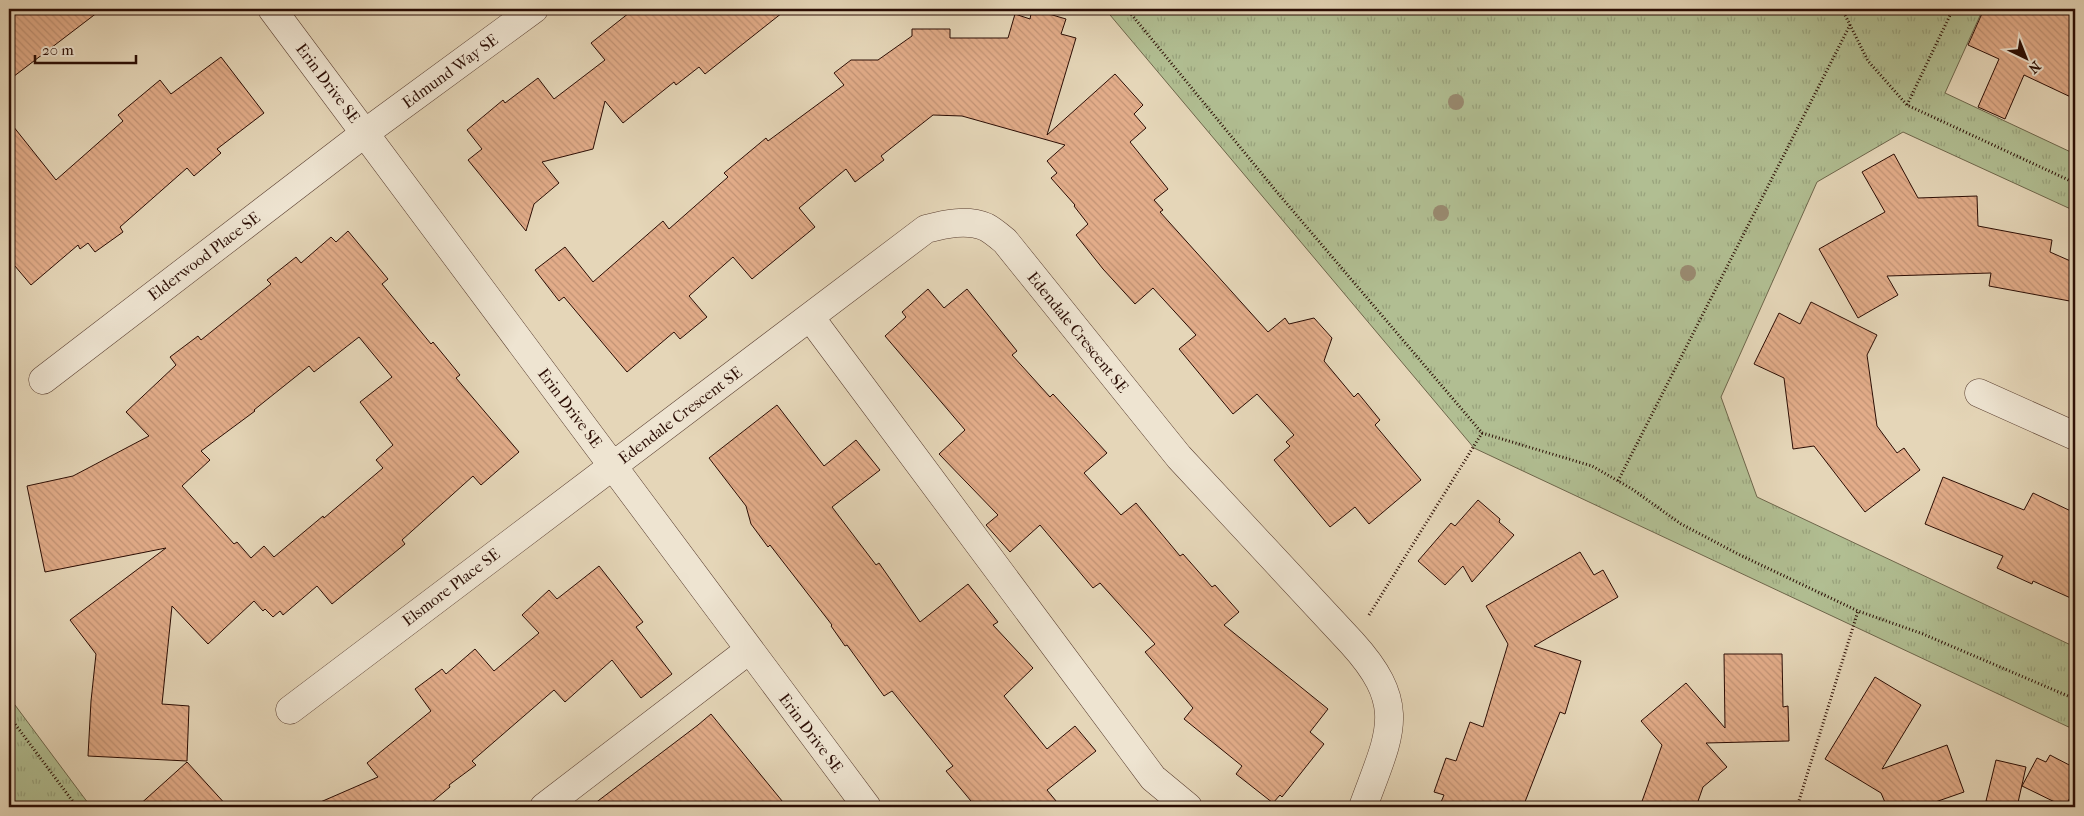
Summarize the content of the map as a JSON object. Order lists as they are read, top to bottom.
{
  "streets": {
    "street": [
      "Edmund Way SE",
      "Erin Drive SE",
      "Elderwood Place SE",
      "Edendale Crescent SE",
      "Elsmore Place SE"
    ]
  },
  "crossings": [
    ["Edmund Way SE", "Erin Drive SE"],
    ["Edmund Way SE", "Elderwood Place SE"],
    ["Erin Drive SE", "Elderwood Place SE"],
    ["Erin Drive SE", "Edendale Crescent SE"],
    ["Erin Drive SE", "Elsmore Place SE"],
    ["Edendale Crescent SE", "Elsmore Place SE"]
  ],
  "scale_bar": "20 m",
  "north": "bottom right"
}
